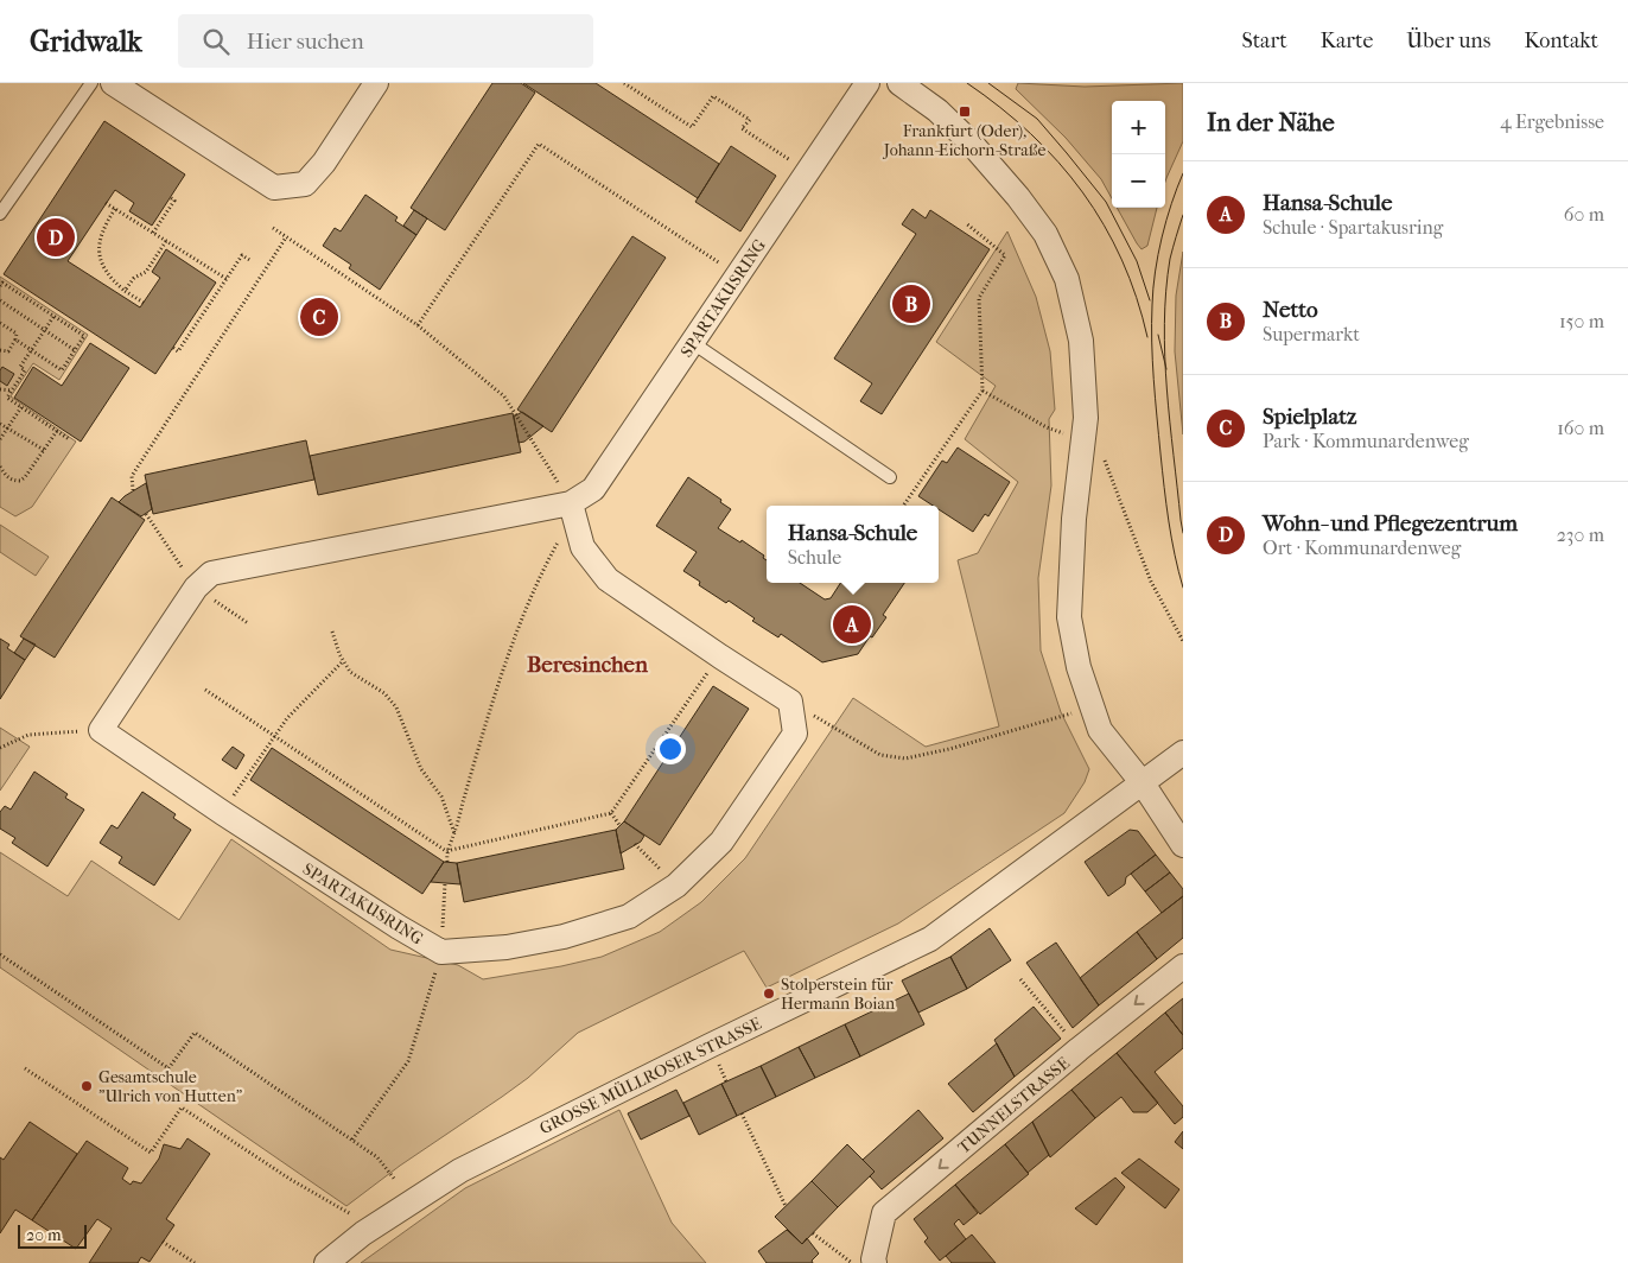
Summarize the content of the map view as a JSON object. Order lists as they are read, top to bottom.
{
  "streets": {
    "street": ["SPARTAKUSRING", "GROSSE MÜLLROSER STRASSE", "TUNNELSTRASSE"]
  },
  "one_way": ["TUNNELSTRASSE"],
  "districts": ["Beresinchen"],
  "places": {
    "transit": ["Frankfurt (Oder), Johann-Eichorn-Straße"],
    "other": ["Stolperstein für Hermann Boian", "Gesamtschule \"Ulrich von Hutten\""]
  },
  "scale_bar": "20 m",
  "page": {
    "header": "Gridwalk",
    "search": "Hier suchen",
    "nav": [
      "Start",
      "Karte",
      "Über uns",
      "Kontakt"
    ],
    "heading": ["In der Nähe", "4 Ergebnisse"],
    "map_buttons": ["+", "−"],
    "list": [
      {
        "mark": "A",
        "name": "Hansa-Schule",
        "note": "Schule · Spartakusring",
        "value": "60 m"
      },
      {
        "mark": "B",
        "name": "Netto",
        "note": "Supermarkt",
        "value": "150 m"
      },
      {
        "mark": "C",
        "name": "Spielplatz",
        "note": "Park · Kommunardenweg",
        "value": "160 m"
      },
      {
        "mark": "D",
        "name": "Wohn- und Pflegezentrum",
        "note": "Ort · Kommunardenweg",
        "value": "230 m"
      }
    ],
    "pins": [
      "D",
      "B",
      "C",
      "A"
    ],
    "popup": ["Hansa-Schule", "Schule"],
    "scale": "20 m"
  }
}
